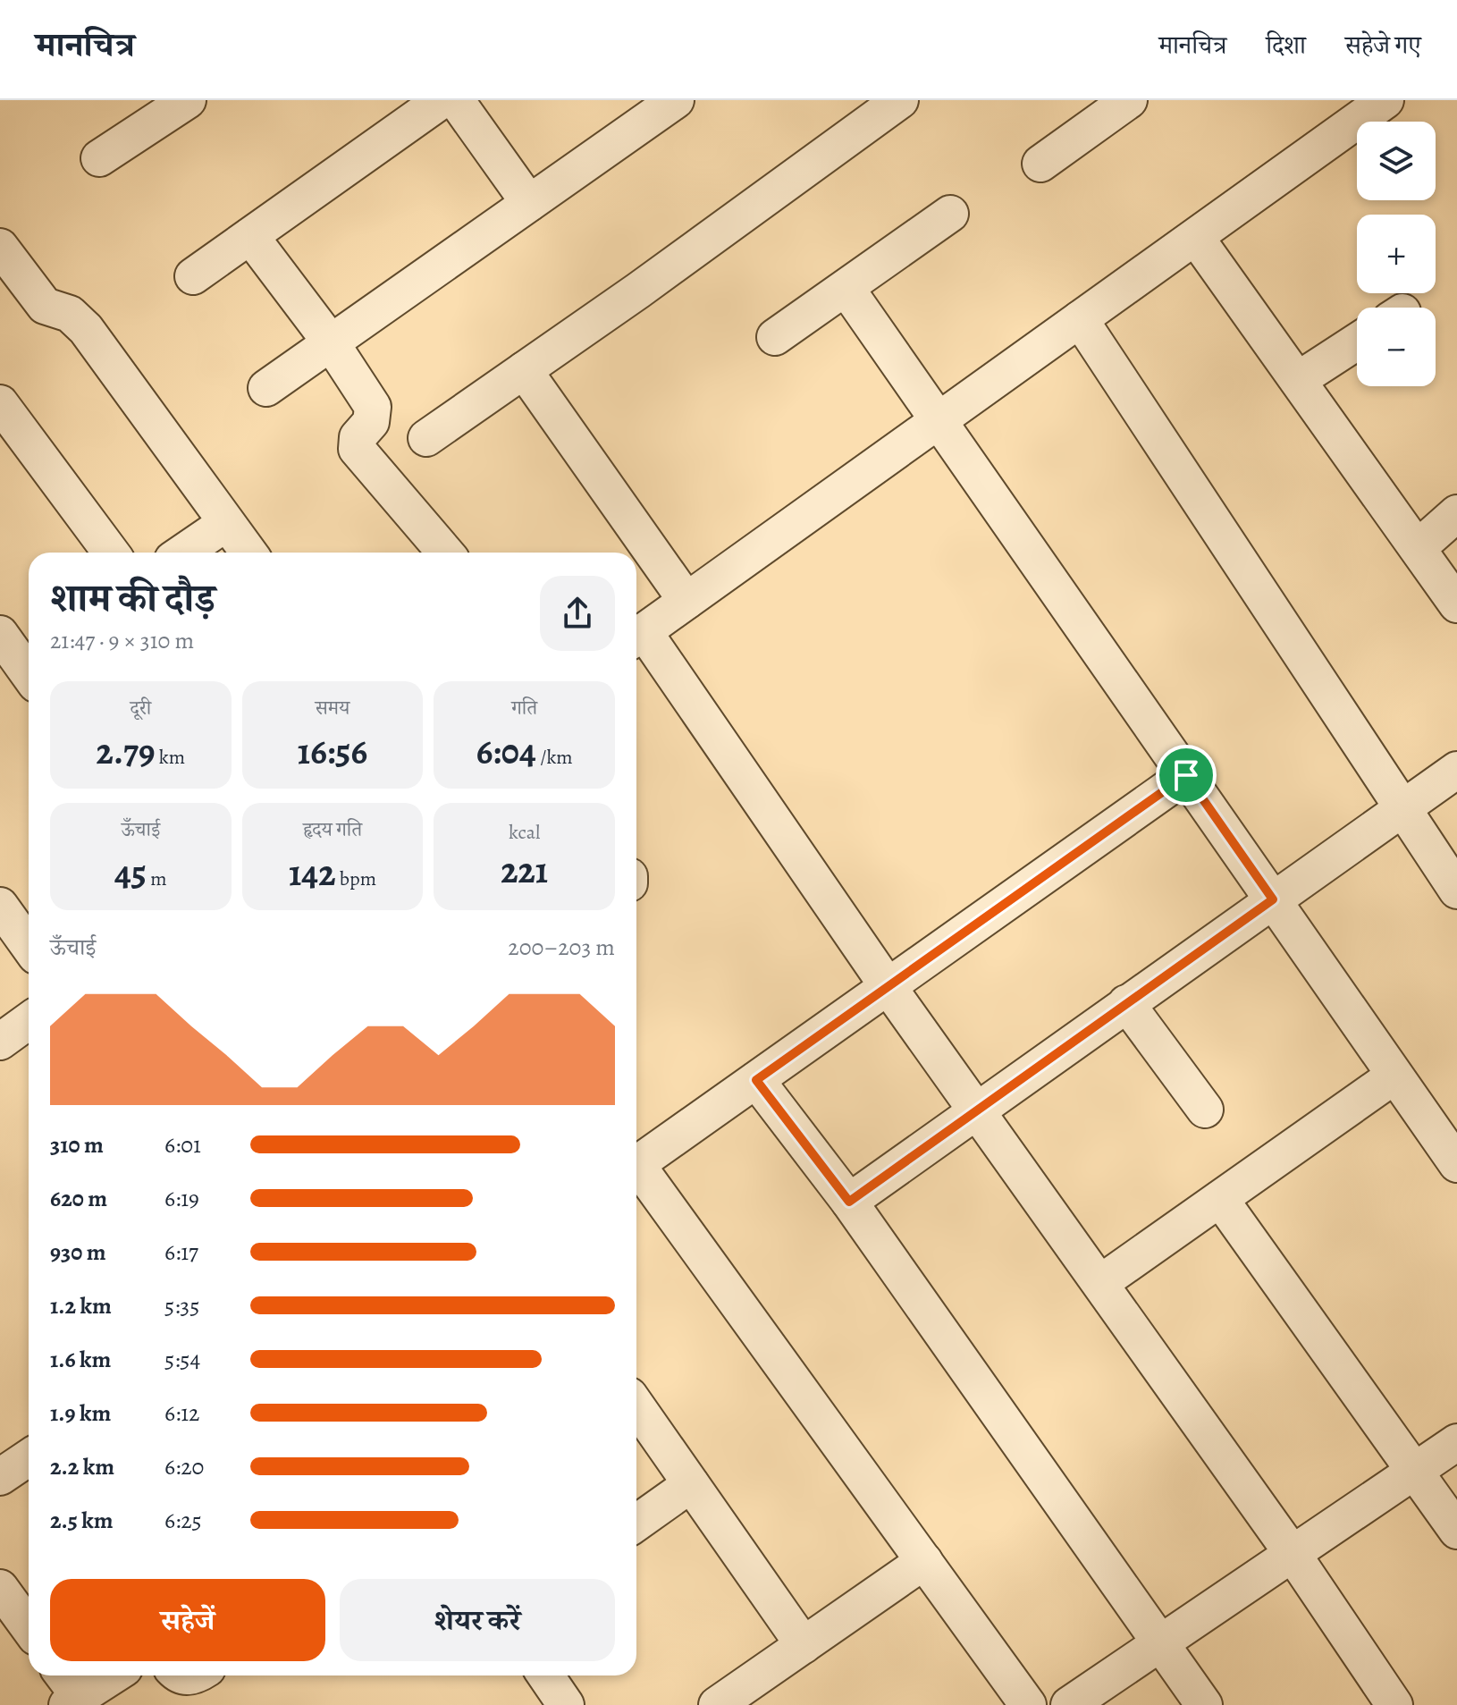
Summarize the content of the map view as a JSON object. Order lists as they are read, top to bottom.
{
  "page": {
    "header": "मानचित्र",
    "nav": ["मानचित्र", "दिशा", "सहेजे गए"],
    "map_buttons": ["+", "−"],
    "heading": ["शाम की दौड़", "21:47 · 9 × 310 m"],
    "stats": [
      ["दूरी", "2.79 km"],
      ["समय", "16:56"],
      ["गति", "6:04 /km"],
      ["ऊँचाई", "45 m"],
      ["हृदय गति", "142 bpm"],
      ["kcal", "221"]
    ],
    "chart": ["ऊँचाई", "200–203 m"],
    "list": [
      {
        "name": "310 m",
        "note": "6:01"
      },
      {
        "name": "620 m",
        "note": "6:19"
      },
      {
        "name": "930 m",
        "note": "6:17"
      },
      {
        "name": "1.2 km",
        "note": "5:35"
      },
      {
        "name": "1.6 km",
        "note": "5:54"
      },
      {
        "name": "1.9 km",
        "note": "6:12"
      },
      {
        "name": "2.2 km",
        "note": "6:20"
      },
      {
        "name": "2.5 km",
        "note": "6:25"
      }
    ],
    "buttons": ["सहेजें", "शेयर करें"]
  }
}
